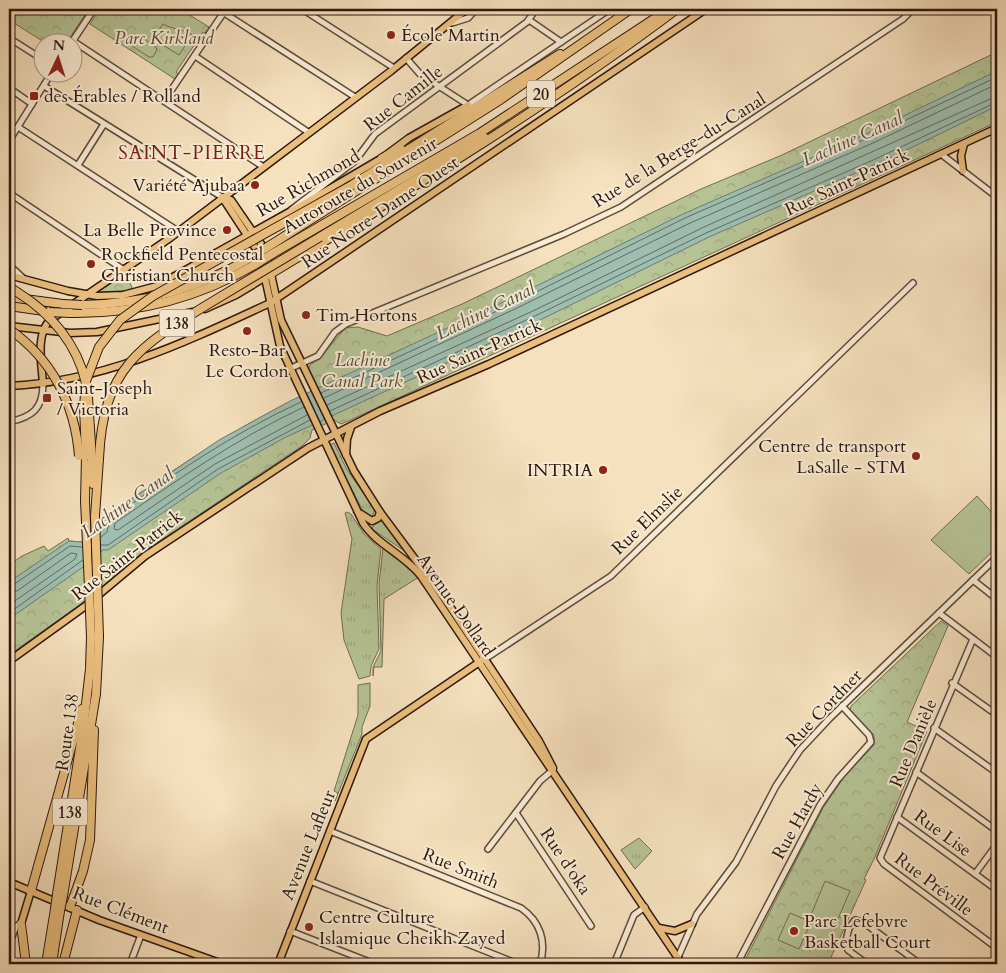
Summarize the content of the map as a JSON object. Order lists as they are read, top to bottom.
{
  "streets": {
    "highway": [
      "20",
      "Autoroute du Souvenir",
      "138",
      "Route 138"
    ],
    "main road": [
      "Rue Saint-Patrick",
      "Rue Richmond",
      "Rue Notre-Dame Ouest",
      "Rue Elmslie",
      "Avenue Dollard",
      "Avenue Lafleur",
      "Rue Clément"
    ],
    "street": [
      "Rue Camille",
      "Rue de la Berge-du-Canal",
      "Rue Cordner",
      "Rue Danièle",
      "Rue Hardy",
      "Rue Lise",
      "Rue d'oka",
      "Rue Smith",
      "Rue Préville"
    ]
  },
  "crossings": [
    ["Rue Camille", "Rue Richmond"],
    ["Rue de la Berge-du-Canal", "Avenue Dollard"],
    ["Rue Saint-Patrick", "Avenue Dollard"],
    ["Autoroute du Souvenir", "138"],
    ["Rue Notre-Dame Ouest", "Avenue Dollard"],
    ["138", "Route 138"],
    ["Rue Elmslie", "Avenue Dollard"],
    ["Rue Elmslie", "Avenue Lafleur"],
    ["Avenue Dollard", "Rue Cordner"],
    ["Rue Cordner", "Rue Hardy"],
    ["Rue Danièle", "Rue Lise"],
    ["Rue Danièle", "Rue Préville"],
    ["Avenue Lafleur", "Rue Smith"]
  ],
  "districts": ["SAINT-PIERRE"],
  "water": ["Lachine Canal"],
  "parks": ["Parc Kirkland", "Lachine Canal Park"],
  "places": {
    "other": [
      "École Martin",
      "Variété Ajubaa",
      "La Belle Province",
      "Rockfield Pentecostal Christian Church",
      "Tim Hortons",
      "Resto-Bar Le Cordon",
      "Centre de transport LaSalle - STM",
      "INTRIA",
      "Centre Culture Islamique Cheikh Zayed",
      "Parc Lefebvre Basketball Court"
    ],
    "transit": ["des Érables / Rolland", "Saint-Joseph / Victoria"]
  },
  "north": "top"
}
